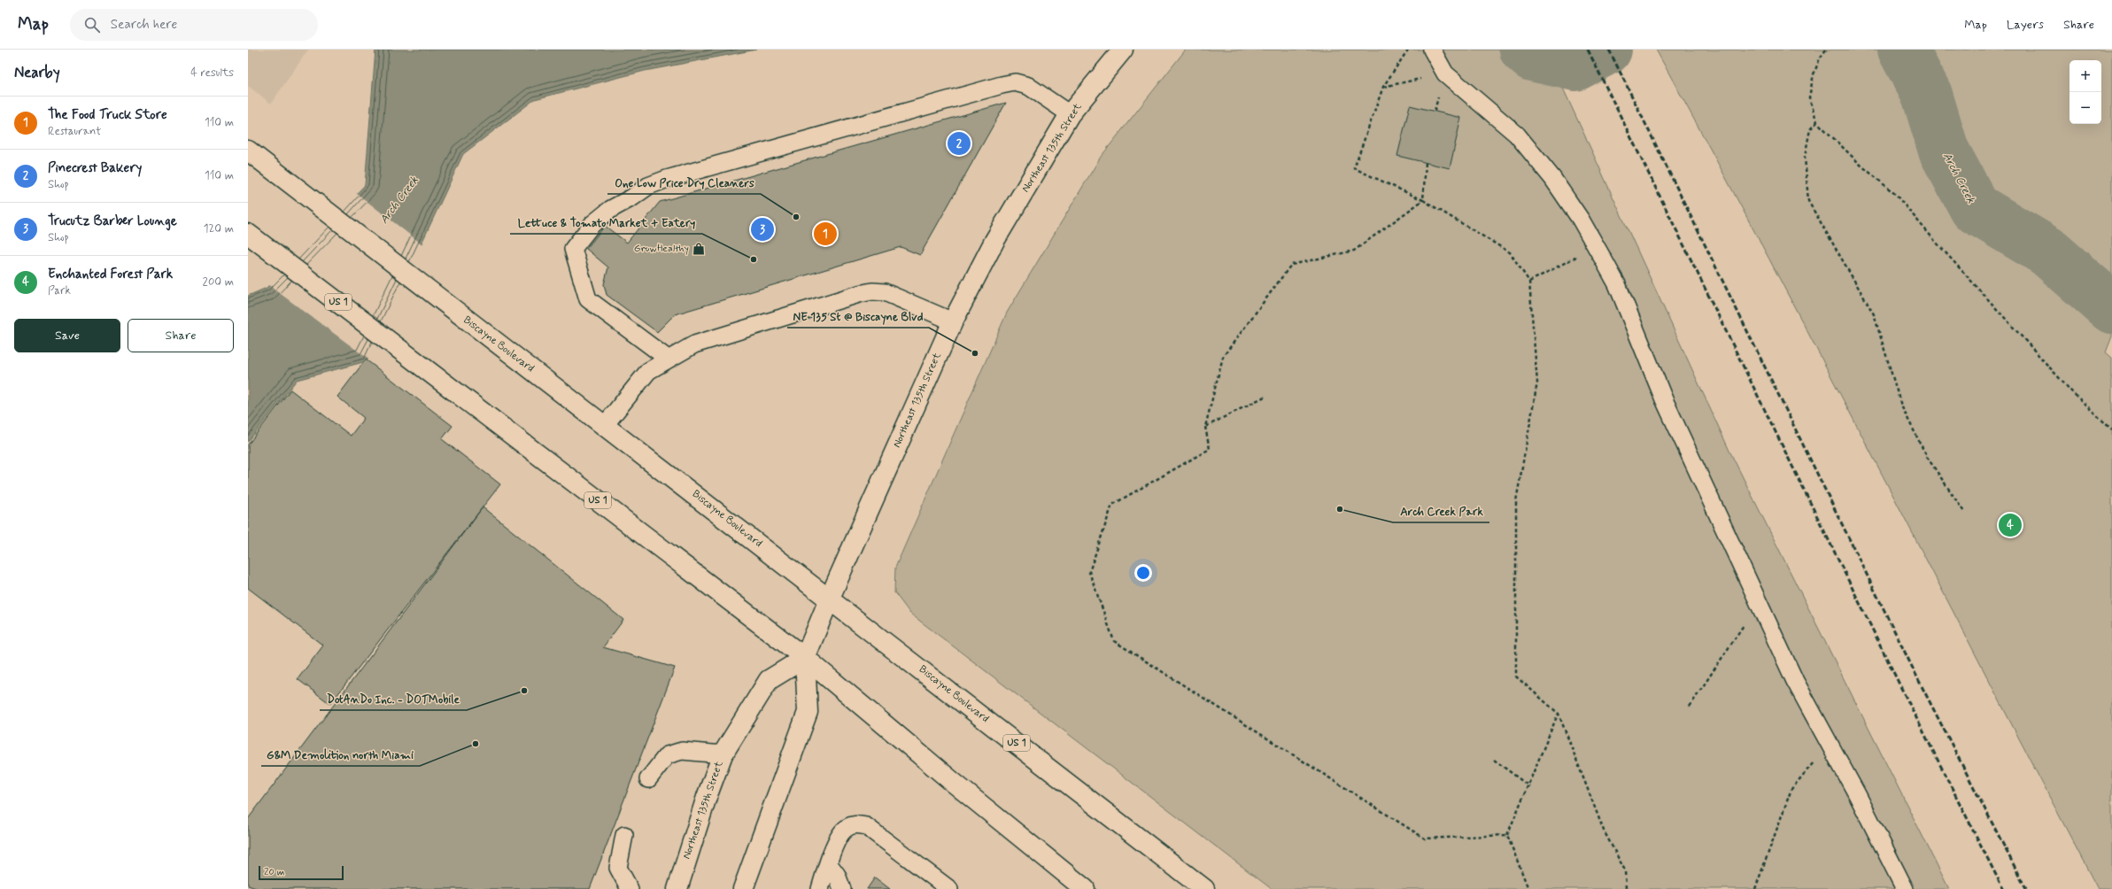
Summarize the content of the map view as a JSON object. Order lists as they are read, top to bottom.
{
  "streets": {
    "main road": ["Northeast 135th Street", "US 1", "Biscayne Boulevard"]
  },
  "crossings": [
    ["Northeast 135th Street", "US 1"],
    ["Northeast 135th Street", "Biscayne Boulevard"]
  ],
  "water": ["Arch Creek"],
  "places": {
    "other": [
      "One Low Price Dry Cleaners",
      "Lettuce & Tomato Market + Eatery",
      "NE 135 St @ Biscayne Blvd",
      "Arch Creek Park",
      "DotAnDo Inc. - DOTMobile",
      "G&M Demolition north Miami"
    ],
    "shop": ["GrowHealthy"]
  },
  "scale_bar": "20 m",
  "page": {
    "header": "Map",
    "search": "Search here",
    "nav": ["Map", "Layers", "Share"],
    "heading": ["Nearby", "4 results"],
    "map_buttons": ["+", "−"],
    "list": [
      {
        "mark": "1",
        "name": "The Food Truck Store",
        "note": "Restaurant",
        "value": "110 m"
      },
      {
        "mark": "2",
        "name": "Pinecrest Bakery",
        "note": "Shop",
        "value": "110 m"
      },
      {
        "mark": "3",
        "name": "Trucutz Barber Lounge",
        "note": "Shop",
        "value": "120 m"
      },
      {
        "mark": "4",
        "name": "Enchanted Forest Park",
        "note": "Park",
        "value": "200 m"
      }
    ],
    "pins": [
      "2",
      "3",
      "1",
      "4"
    ],
    "buttons": ["Save", "Share"],
    "scale": "20 m"
  }
}
